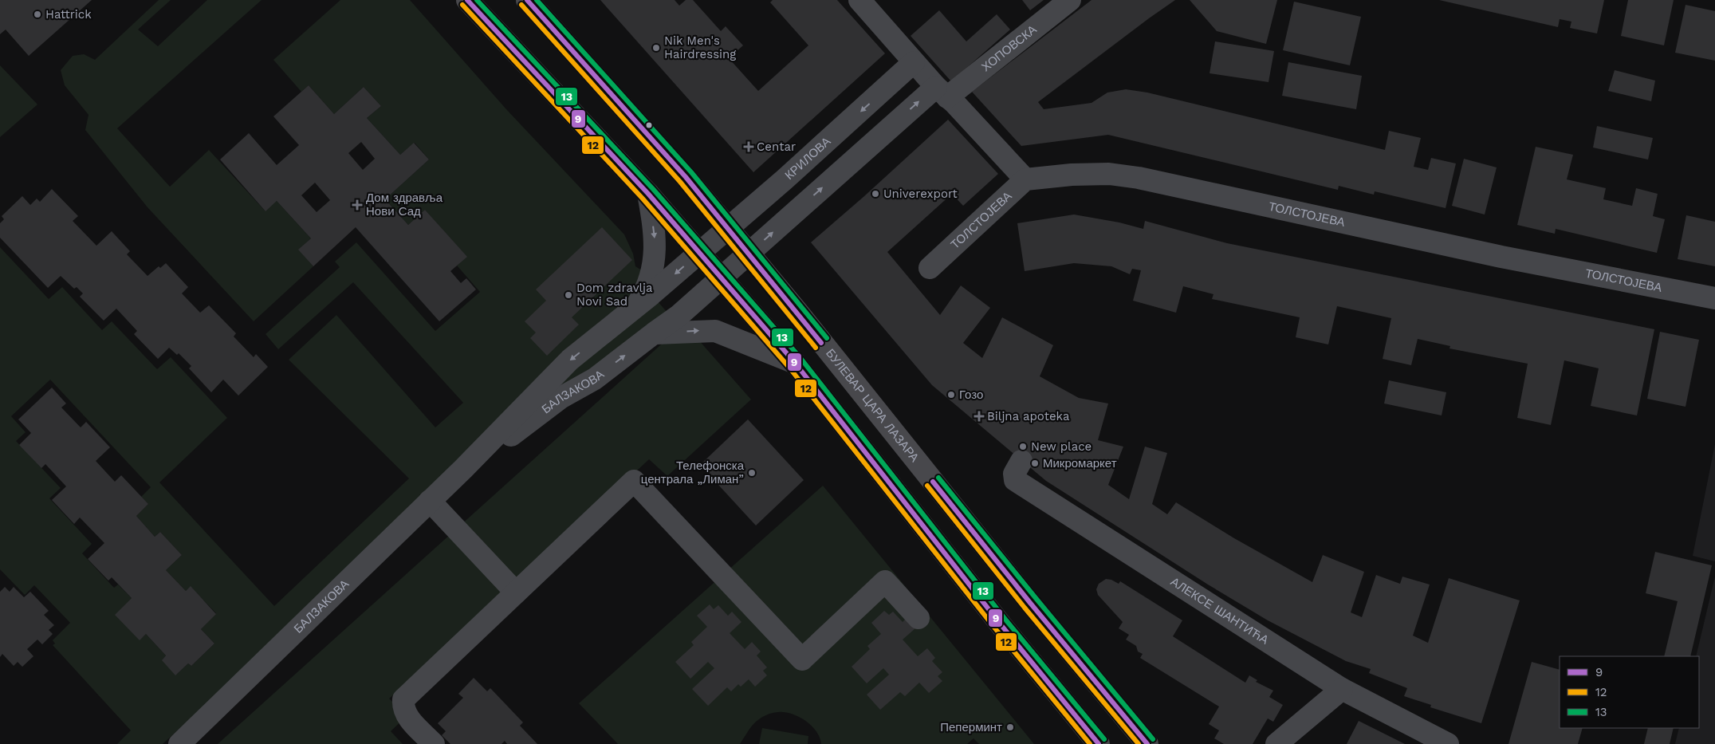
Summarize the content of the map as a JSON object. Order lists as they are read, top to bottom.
{
  "streets": {
    "main road": ["БУЛЕВАР ЦАРА ЛАЗАРА"],
    "street": [
      "ХОПОВСКА",
      "КРИЛОВА",
      "ТОЛСТОЈЕВА",
      "БАЛЗАКОВА",
      "АЛЕКСЕ ШАНТИЋА"
    ]
  },
  "crossings": [
    ["КРИЛОВА", "БАЛЗАКОВА"],
    ["КРИЛОВА", "БУЛЕВАР ЦАРА ЛАЗАРА"]
  ],
  "places": {
    "other": [
      "Hattrick",
      "Nik Men's Hairdressing",
      "Univerexport",
      "Dom zdravlja Novi Sad",
      "Гозо",
      "New place",
      "Микромаркет",
      "Телефонска централа „Лиман”",
      "Пеперминт"
    ],
    "health": ["Centar", "Дом здравља Нови Сад", "Biljna apoteka"]
  },
  "lines": ["transit line 9", "transit line 13", "transit line 12"],
  "legend": ["9", "12", "13"]
}
